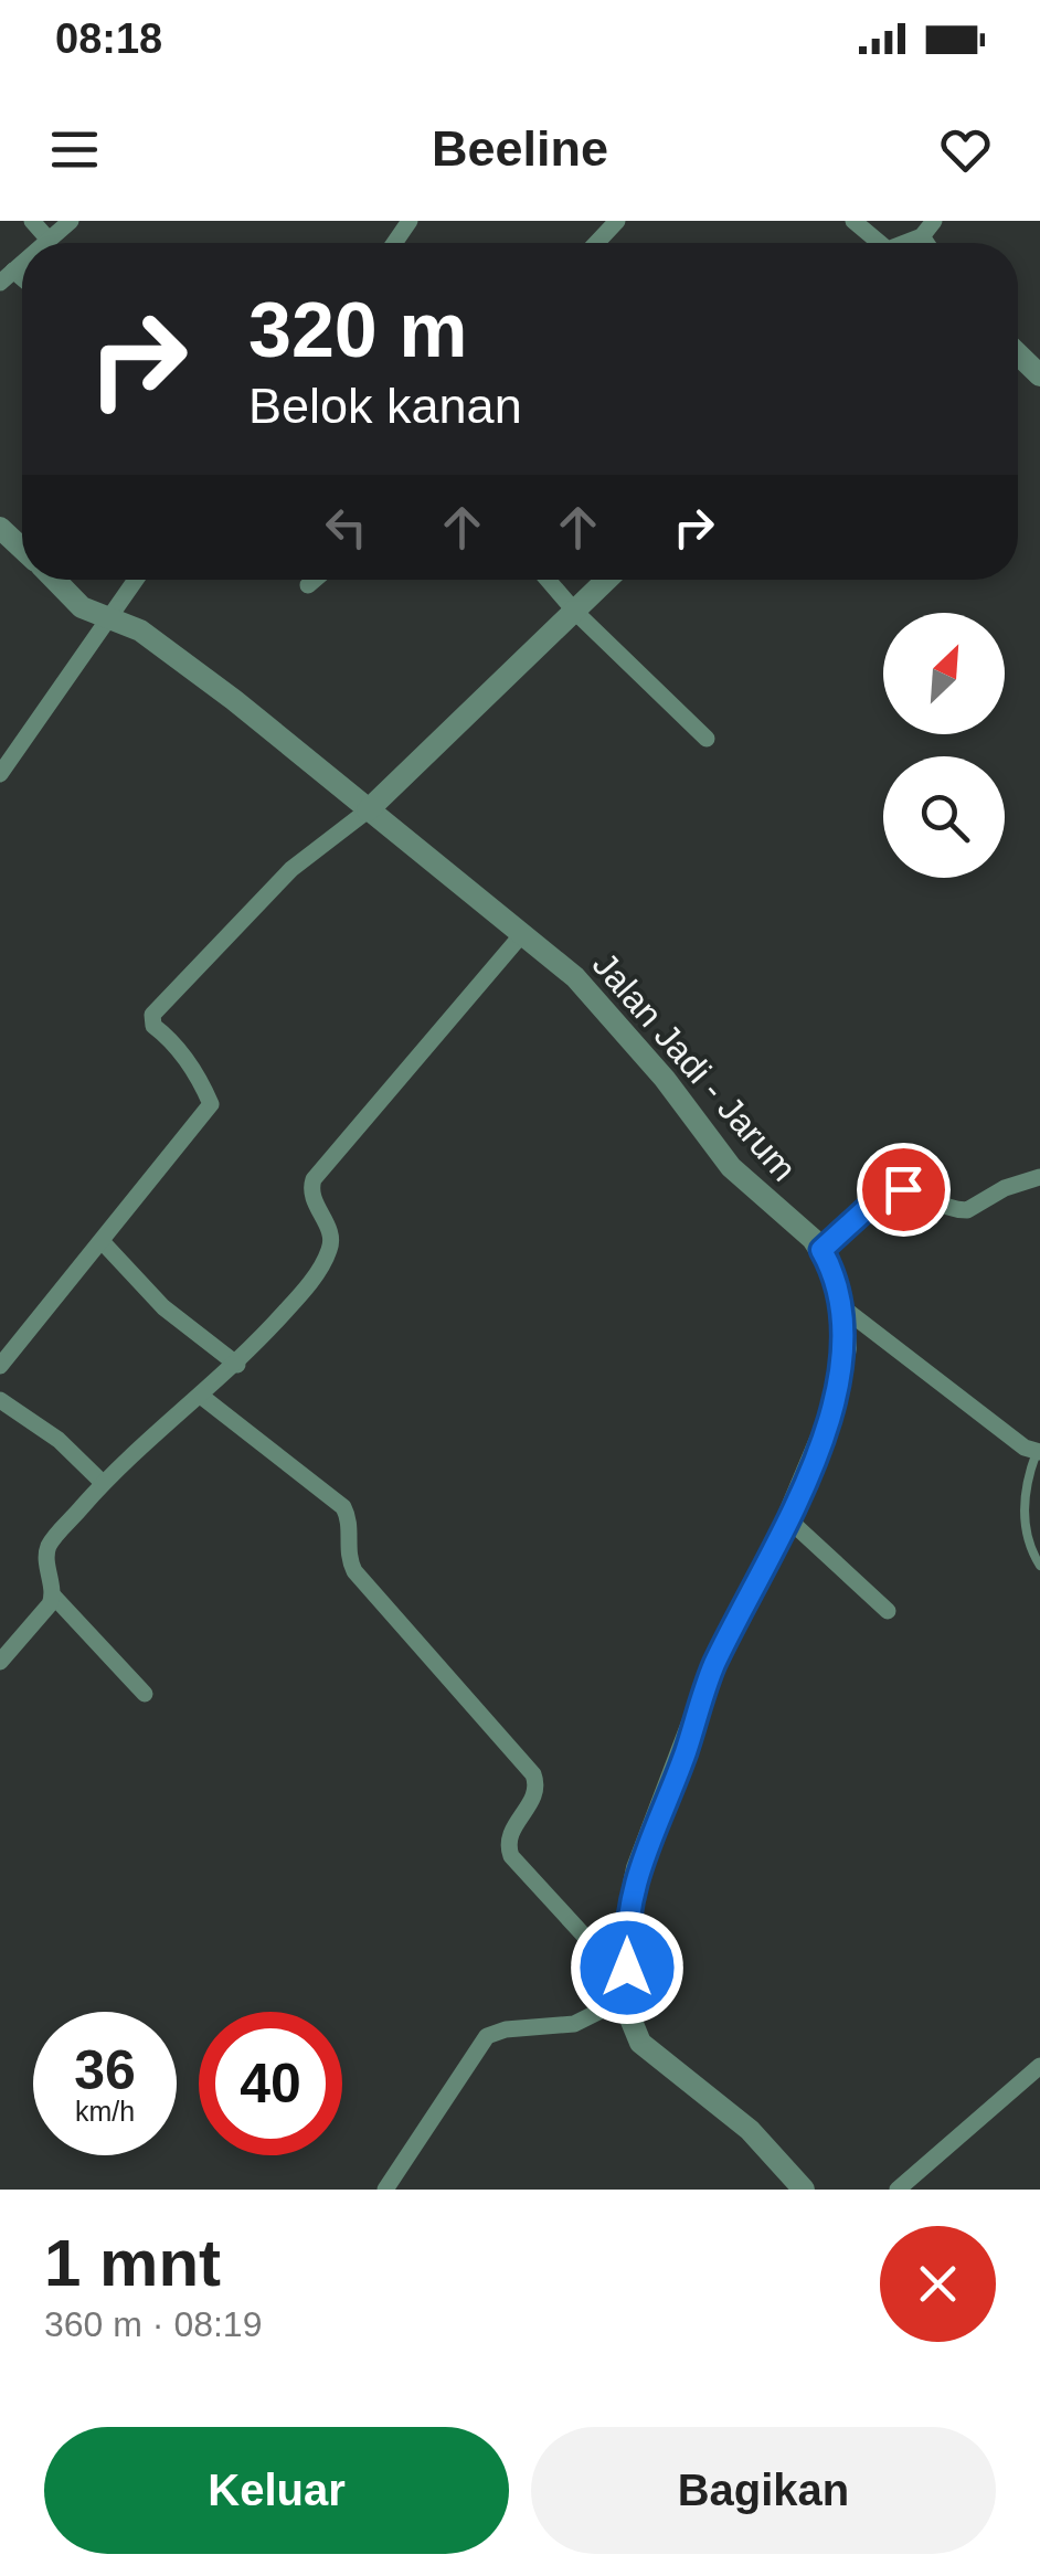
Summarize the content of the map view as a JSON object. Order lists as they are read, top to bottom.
{
  "streets": {
    "street": ["Jalan Jadi - Jarum"]
  },
  "north": "top right",
  "page": {
    "status": "08:18",
    "header": "Beeline",
    "turn": ["320 m", "Belok kanan"],
    "speed": "36 km/h",
    "limit": "40",
    "heading": ["1 mnt", "360 m · 08:19"],
    "buttons": ["Keluar", "Bagikan"]
  }
}
